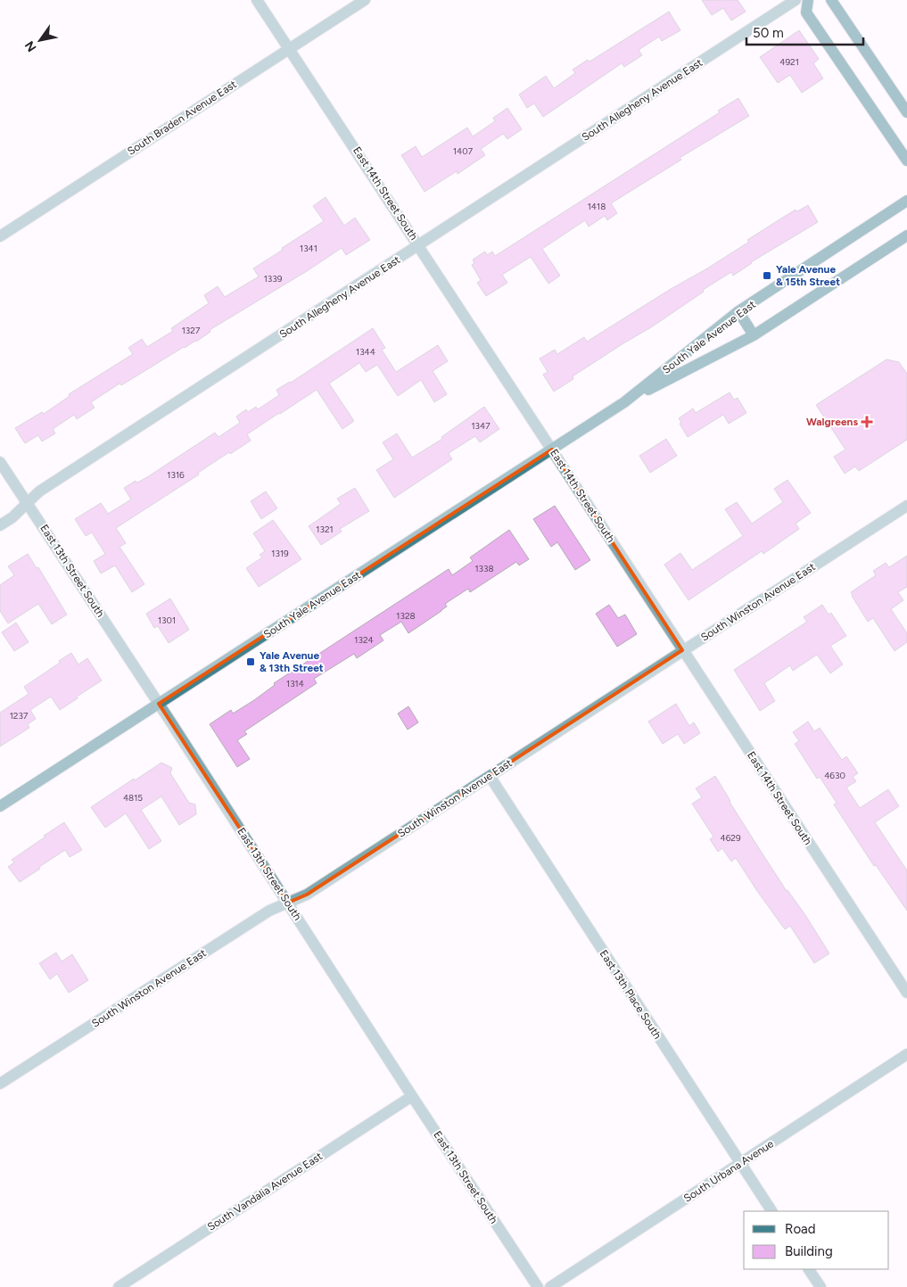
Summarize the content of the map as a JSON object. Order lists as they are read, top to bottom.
{
  "streets": {
    "main road": ["South Yale Avenue East"],
    "street": [
      "South Allegheny Avenue East",
      "South Braden Avenue East",
      "East 14th Street South",
      "East 13th Street South",
      "South Winston Avenue East",
      "East 13th Place South",
      "South Urbana Avenue",
      "South Vandalia Avenue East"
    ]
  },
  "crossings": [
    ["South Allegheny Avenue East", "East 14th Street South"],
    ["South Allegheny Avenue East", "East 13th Street South"],
    ["South Braden Avenue East", "East 14th Street South"],
    ["East 14th Street South", "South Yale Avenue East"],
    ["East 14th Street South", "South Winston Avenue East"],
    ["South Yale Avenue East", "East 13th Street South"],
    ["East 13th Street South", "South Winston Avenue East"],
    ["East 13th Street South", "South Vandalia Avenue East"],
    ["South Winston Avenue East", "East 13th Place South"],
    ["East 13th Place South", "South Urbana Avenue"]
  ],
  "places": {
    "transit": ["Yale Avenue & 15th Street", "Yale Avenue & 13th Street"],
    "health": ["Walgreens"]
  },
  "house_numbers": [
    "4921",
    "1407",
    "1418",
    "1341",
    "1339",
    "1327",
    "1344",
    "1347",
    "1316",
    "1321",
    "1319",
    "1338",
    "1328",
    "1301",
    "1324",
    "1314",
    "1237",
    "4630",
    "4815",
    "4629"
  ],
  "legend": ["Road", "Building"],
  "scale_bar": "50 m",
  "north": "bottom left"
}
